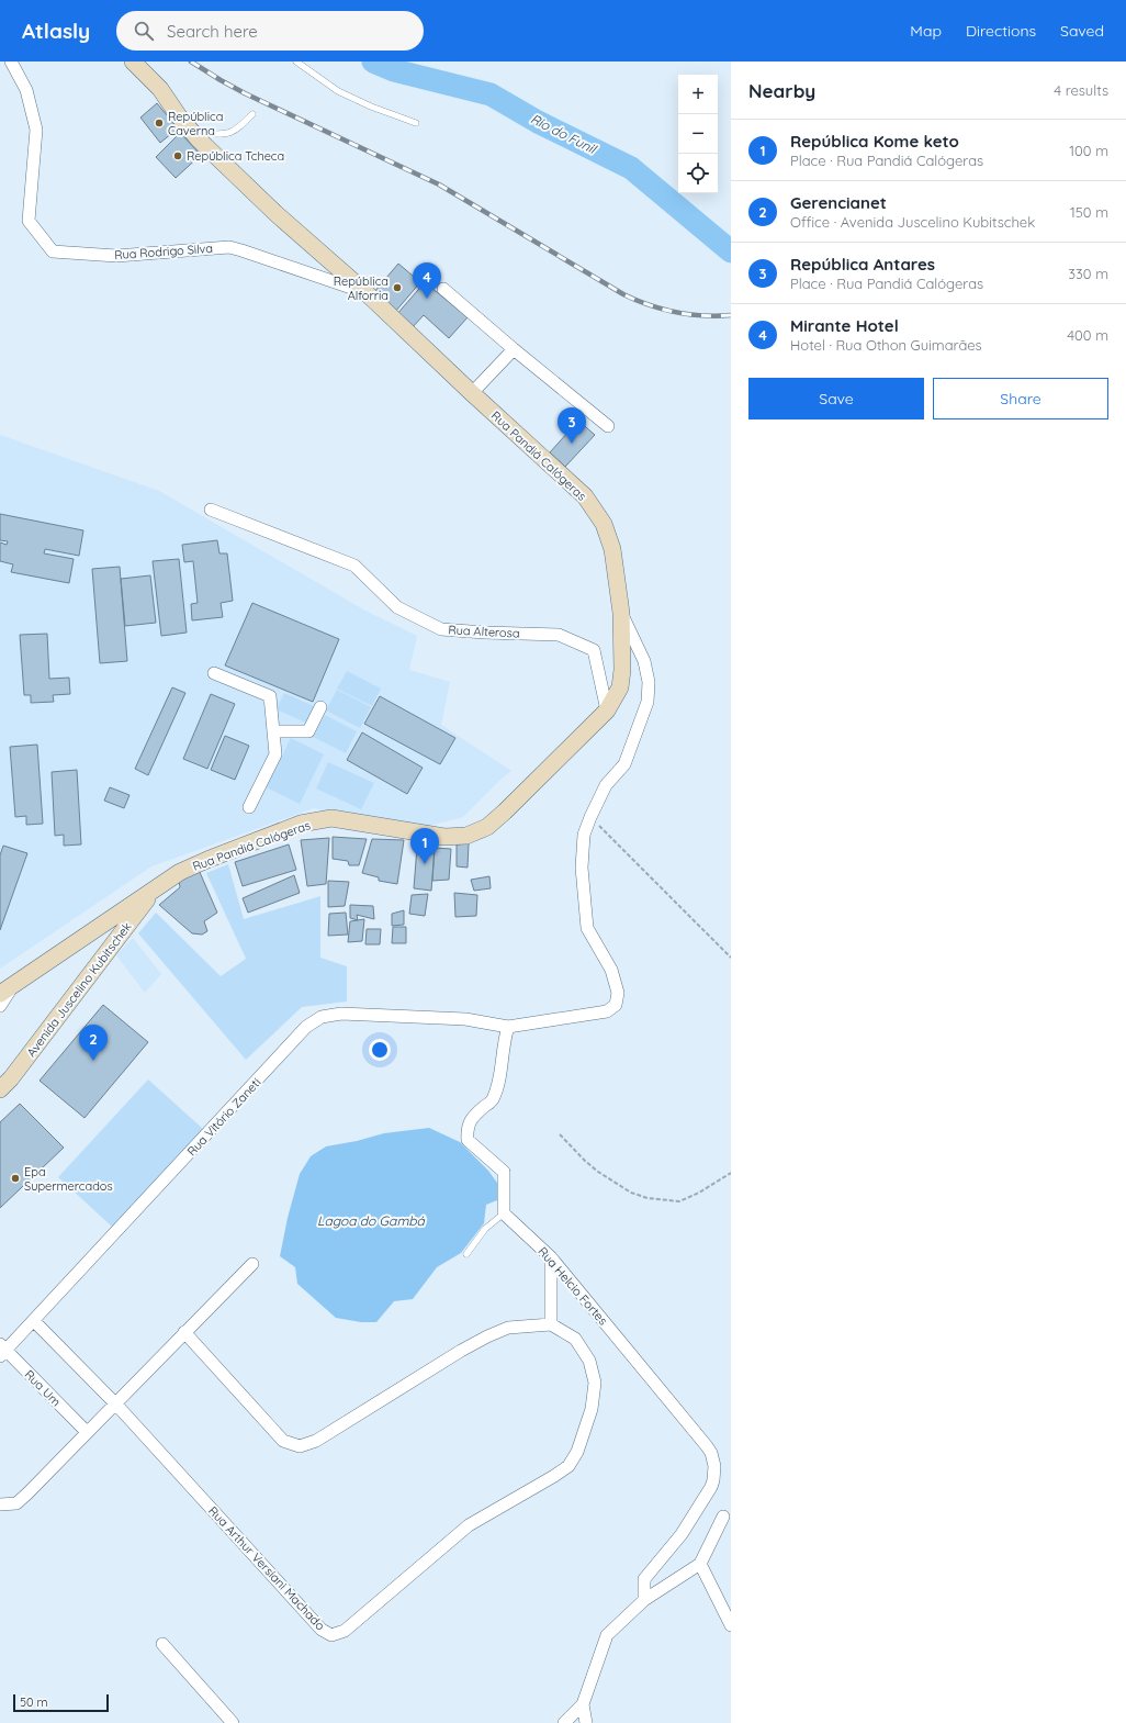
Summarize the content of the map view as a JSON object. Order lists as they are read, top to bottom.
{
  "streets": {
    "street": [
      "Rua Rodrigo Silva",
      "Rua Pandiá Calógeras",
      "Rua Alterosa",
      "Avenida Juscelino Kubitschek",
      "Rua Vitório Zaneti",
      "Rua Helcio Fortes",
      "Rua Um",
      "Rua Arthur Versiani Machado"
    ]
  },
  "crossings": [
    ["Rua Rodrigo Silva", "Rua Pandiá Calógeras"],
    ["Rua Pandiá Calógeras", "Rua Alterosa"],
    ["Rua Pandiá Calógeras", "Avenida Juscelino Kubitschek"],
    ["Rua Vitório Zaneti", "Rua Um"],
    ["Rua Vitório Zaneti", "Rua Arthur Versiani Machado"]
  ],
  "water": ["Rio do Funil", "Lagoa do Gambá"],
  "places": [
    "República Caverna",
    "República Tcheca",
    "República Alforria",
    "Epa Supermercados"
  ],
  "scale_bar": "50 m",
  "page": {
    "header": "Atlasly",
    "search": "Search here",
    "nav": ["Map", "Directions", "Saved"],
    "heading": ["Nearby", "4 results"],
    "map_buttons": ["+", "−"],
    "list": [
      {
        "mark": "1",
        "name": "República Kome keto",
        "note": "Place · Rua Pandiá Calógeras",
        "value": "100 m"
      },
      {
        "mark": "2",
        "name": "Gerencianet",
        "note": "Office · Avenida Juscelino Kubitschek",
        "value": "150 m"
      },
      {
        "mark": "3",
        "name": "República Antares",
        "note": "Place · Rua Pandiá Calógeras",
        "value": "330 m"
      },
      {
        "mark": "4",
        "name": "Mirante Hotel",
        "note": "Hotel · Rua Othon Guimarães",
        "value": "400 m"
      }
    ],
    "pins": [
      "4",
      "3",
      "1",
      "2"
    ],
    "buttons": ["Save", "Share"],
    "scale": "50 m"
  }
}
